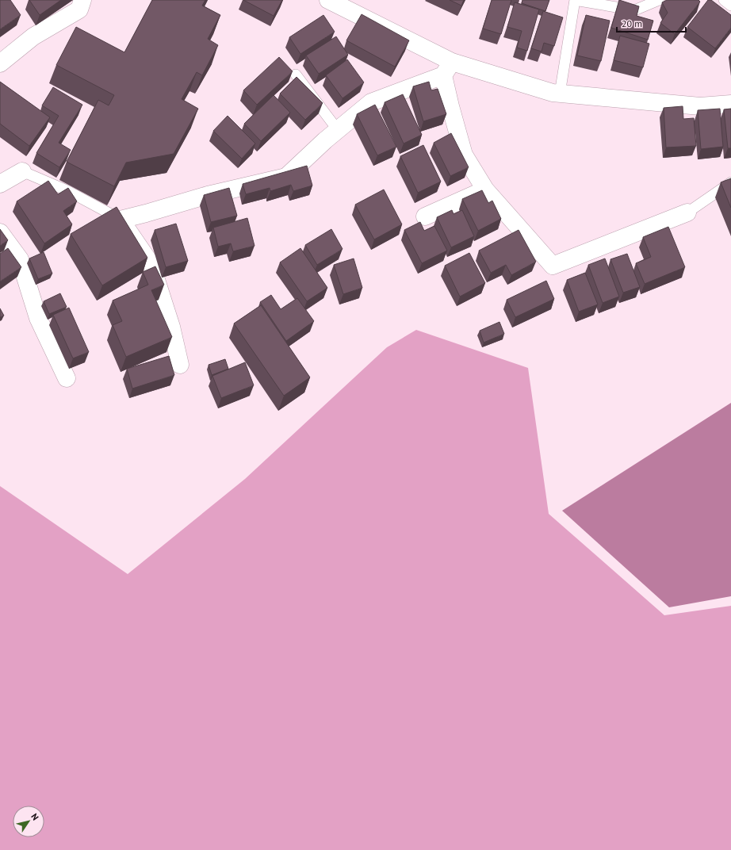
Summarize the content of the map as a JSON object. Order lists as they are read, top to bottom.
{
  "scale_bar": "20 m",
  "north": "top right"
}
